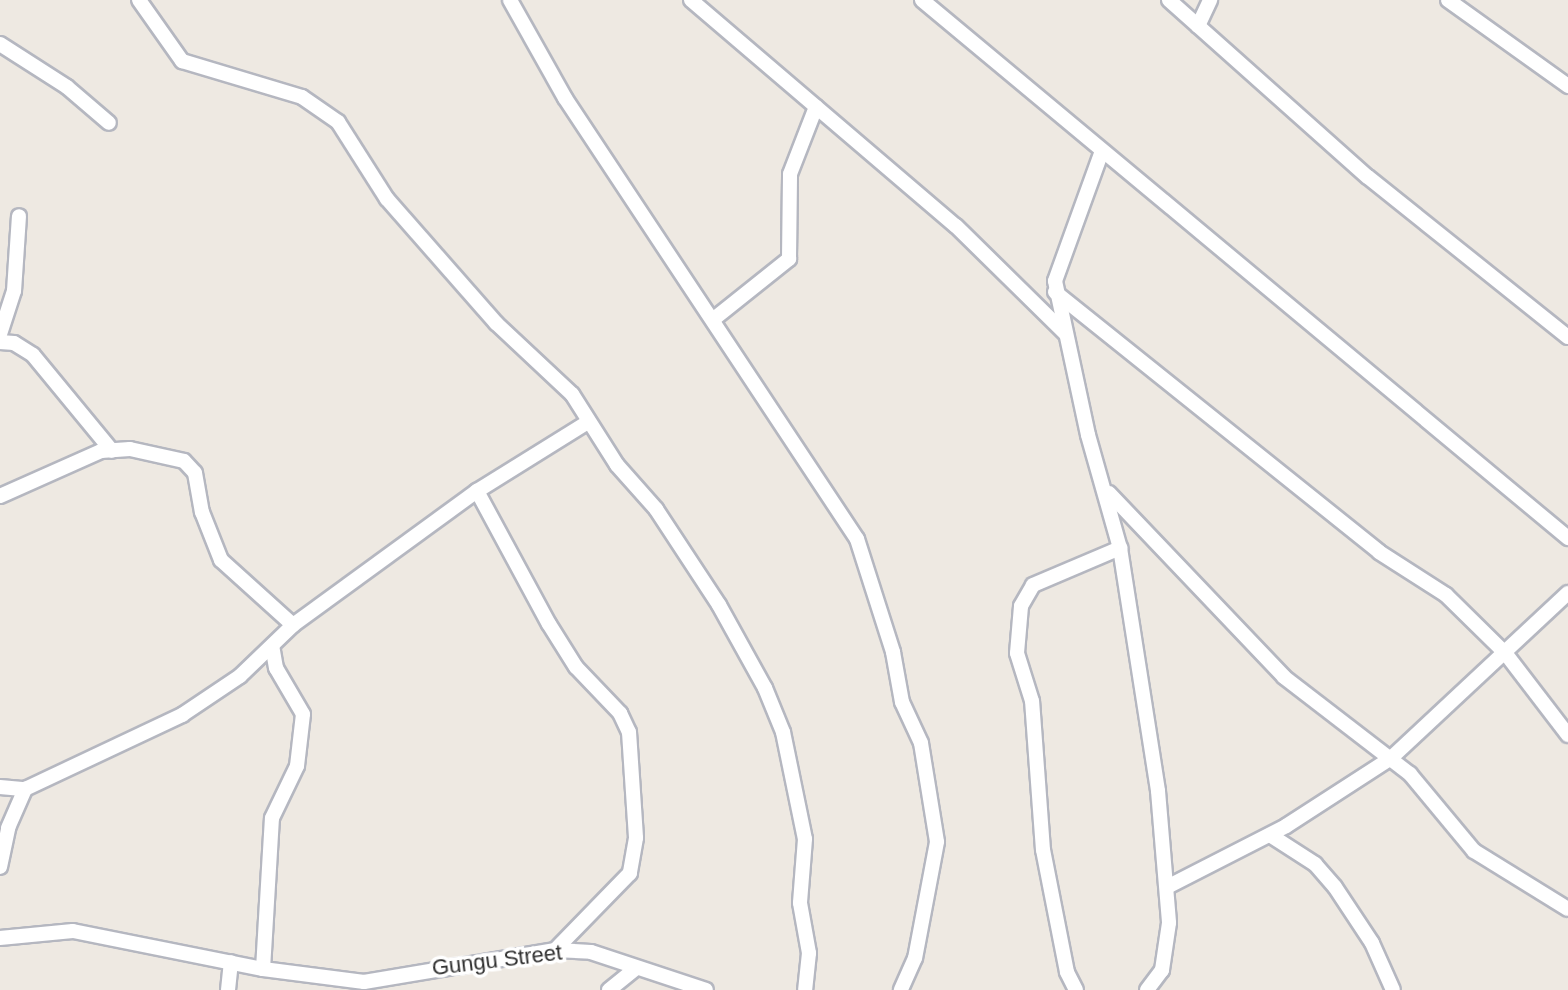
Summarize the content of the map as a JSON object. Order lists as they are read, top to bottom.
{
  "streets": {
    "street": ["Gungu Street"]
  }
}
